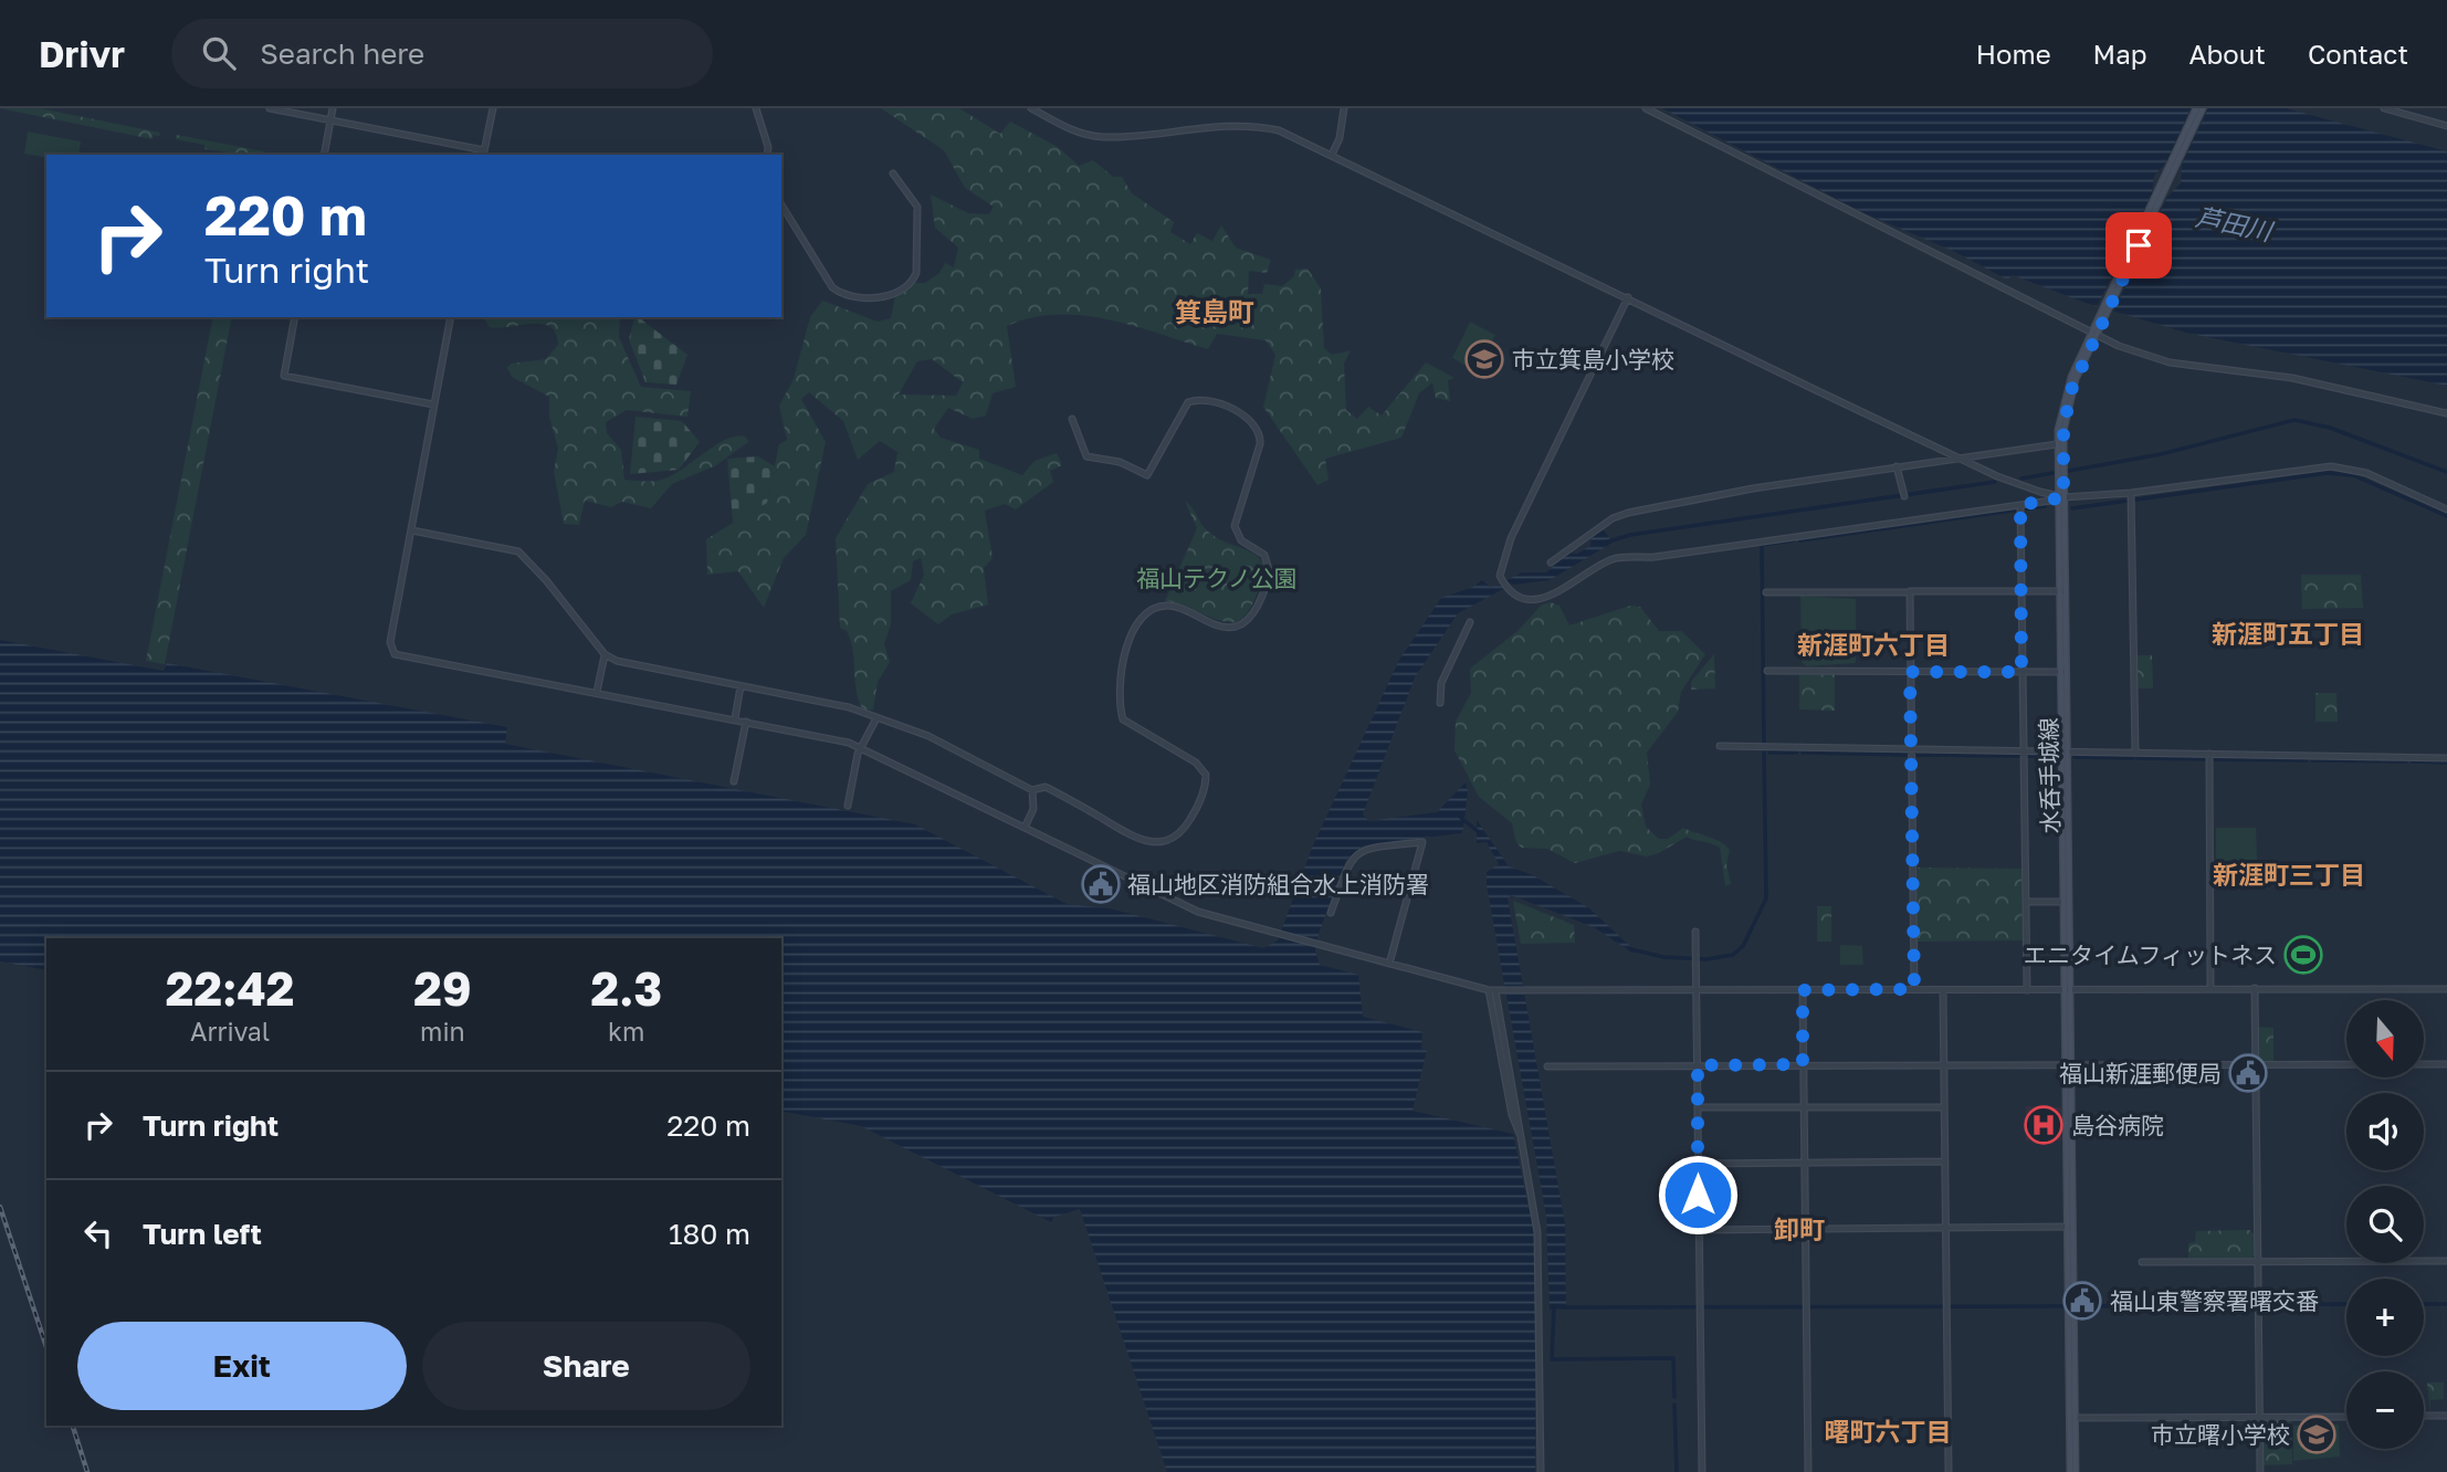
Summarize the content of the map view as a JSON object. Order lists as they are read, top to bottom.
{
  "streets": {
    "main road": ["水呑手城線"]
  },
  "districts": [
    "箕島町",
    "新涯町五丁目",
    "新涯町六丁目",
    "新涯町三丁目",
    "卸町",
    "曙町六丁目"
  ],
  "water": ["芦田川"],
  "parks": ["福山テクノ公園"],
  "places": {
    "school or university": ["市立箕島小学校", "市立曙小学校"],
    "public building": ["福山地区消防組合水上消防署", "福山新涯郵便局", "福山東警察署曙交番"],
    "sports": ["エニタイムフィットネス"],
    "hospital": ["島谷病院"]
  },
  "north": "bottom",
  "page": {
    "header": "Drivr",
    "search": "Search here",
    "nav": [
      "Home",
      "Map",
      "About",
      "Contact"
    ],
    "turn": ["220 m", "Turn right"],
    "eta": [
      "22:42",
      "Arrival",
      "29",
      "min",
      "2.3",
      "km"
    ],
    "map_buttons": ["+", "−"],
    "list": [
      {
        "name": "Turn right",
        "value": "220 m"
      },
      {
        "name": "Turn left",
        "value": "180 m"
      }
    ],
    "buttons": ["Exit", "Share"]
  }
}
